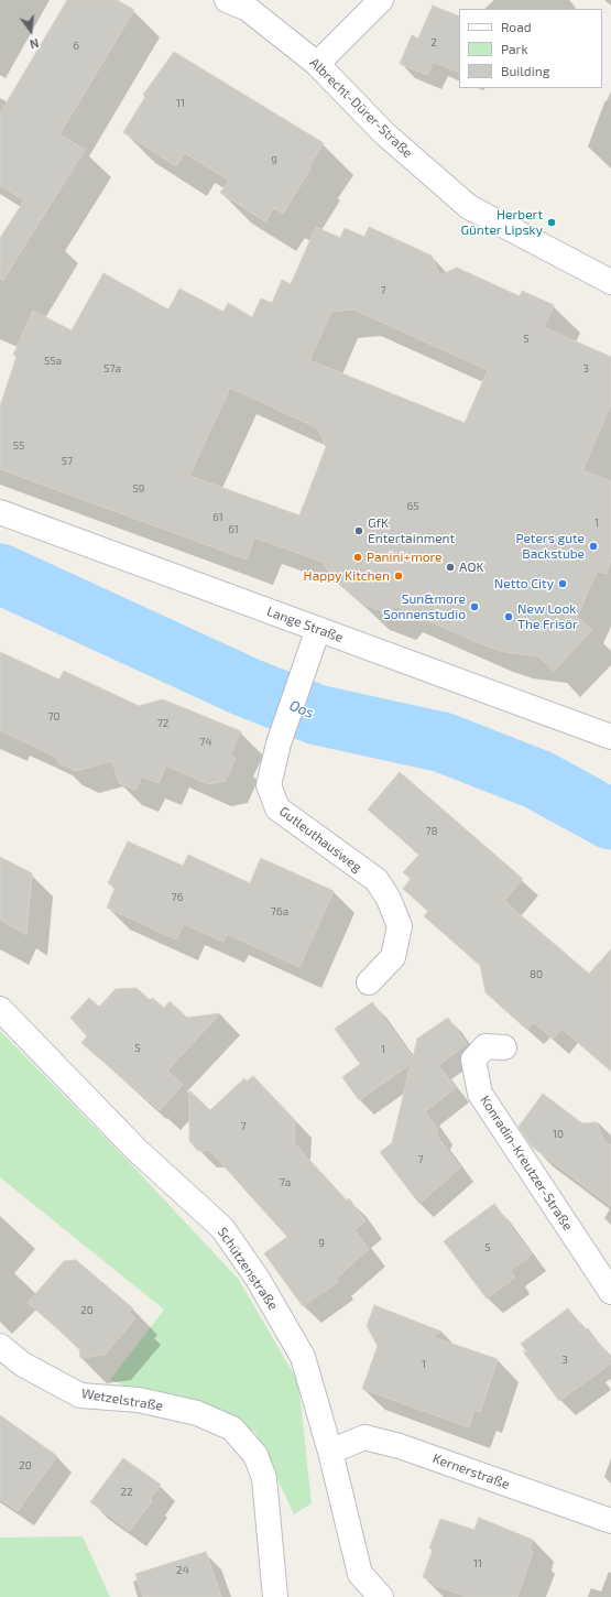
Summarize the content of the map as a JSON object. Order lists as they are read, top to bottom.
{
  "streets": {
    "street": [
      "Albrecht-Dürer-Straße",
      "Lange Straße",
      "Gutleuthausweg",
      "Konradin-Kreutzer-Straße",
      "Schützenstraße",
      "Wetzelstraße",
      "Kernerstraße"
    ]
  },
  "crossings": [
    ["Lange Straße", "Gutleuthausweg"],
    ["Schützenstraße", "Kernerstraße"]
  ],
  "water": ["Oos"],
  "places": [
    "Herbert Günter Lipsky",
    "GfK Entertainment",
    "Peters gute Backstube",
    "Panini+more",
    "AOK",
    "Happy Kitchen",
    "Netto City",
    "Sun&more Sonnenstudio",
    "New Look The Frisör"
  ],
  "house_numbers": [
    "2",
    "6",
    "11",
    "9",
    "7",
    "5",
    "55a",
    "57a",
    "3",
    "55",
    "57",
    "59",
    "65",
    "61",
    "1",
    "61",
    "70",
    "72",
    "74",
    "78",
    "76",
    "76a",
    "80",
    "5",
    "1",
    "7",
    "10",
    "7",
    "7a",
    "9",
    "5",
    "20",
    "3",
    "1",
    "20",
    "22",
    "11",
    "24"
  ],
  "legend": ["Road", "Park", "Building"],
  "north": "bottom"
}
